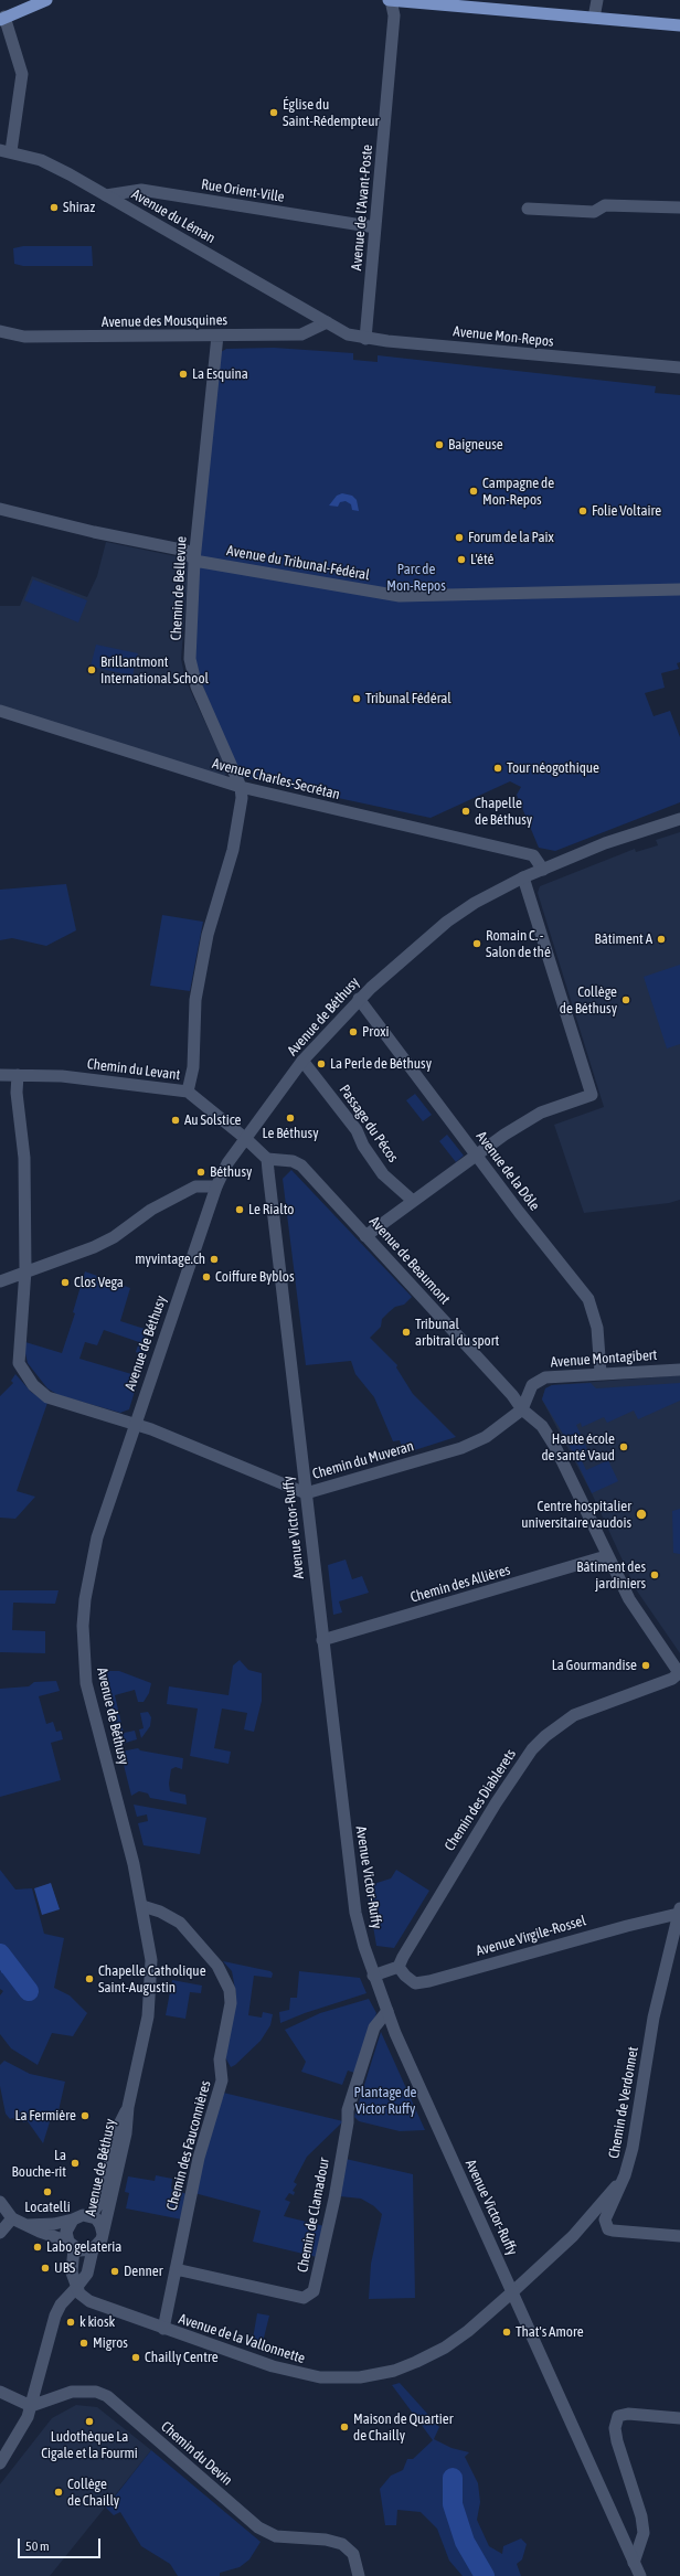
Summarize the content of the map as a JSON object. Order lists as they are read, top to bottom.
{
  "streets": {
    "street": [
      "Rue Orient-Ville",
      "Avenue de l'Avant-Poste",
      "Avenue du Léman",
      "Avenue des Mousquines",
      "Avenue Mon-Repos",
      "Avenue du Tribunal-Fédéral",
      "Chemin de Bellevue",
      "Avenue Charles-Secrétan",
      "Avenue de Béthusy",
      "Chemin du Levant",
      "Passage du Pécos",
      "Avenue de la Dôle",
      "Avenue de Beaumont",
      "Avenue Montagibert",
      "Chemin du Muveran",
      "Avenue Victor-Ruffy",
      "Chemin des Allières",
      "Chemin des Diablerets",
      "Avenue Virgile-Rossel",
      "Chemin de Verdonnet",
      "Chemin des Fauconnières",
      "Chemin de Clamadour",
      "Avenue de la Vallonnette",
      "Chemin du Devin"
    ]
  },
  "crossings": [
    ["Rue Orient-Ville", "Avenue de l'Avant-Poste"],
    ["Rue Orient-Ville", "Avenue du Léman"],
    ["Avenue de l'Avant-Poste", "Avenue Mon-Repos"],
    ["Avenue du Léman", "Avenue des Mousquines"],
    ["Avenue du Léman", "Avenue Mon-Repos"],
    ["Avenue des Mousquines", "Avenue Mon-Repos"],
    ["Avenue des Mousquines", "Chemin de Bellevue"],
    ["Avenue du Tribunal-Fédéral", "Chemin de Bellevue"],
    ["Chemin de Bellevue", "Avenue Charles-Secrétan"],
    ["Chemin de Bellevue", "Chemin du Levant"],
    ["Avenue Charles-Secrétan", "Avenue de Béthusy"],
    ["Avenue de Béthusy", "Chemin du Levant"],
    ["Avenue de Béthusy", "Passage du Pécos"],
    ["Avenue de Béthusy", "Avenue de la Dôle"],
    ["Avenue de Béthusy", "Chemin du Muveran"],
    ["Avenue de Béthusy", "Chemin des Fauconnières"],
    ["Avenue de Béthusy", "Avenue de la Vallonnette"],
    ["Avenue de Béthusy", "Chemin du Devin"],
    ["Chemin du Levant", "Chemin du Muveran"],
    ["Avenue de la Dôle", "Avenue Montagibert"],
    ["Avenue de Beaumont", "Avenue Montagibert"],
    ["Avenue de Beaumont", "Chemin du Muveran"],
    ["Avenue de Beaumont", "Avenue Victor-Ruffy"],
    ["Avenue de Beaumont", "Chemin des Allières"],
    ["Avenue de Beaumont", "Chemin des Diablerets"],
    ["Avenue Montagibert", "Chemin du Muveran"],
    ["Chemin du Muveran", "Avenue Victor-Ruffy"],
    ["Avenue Victor-Ruffy", "Chemin des Allières"],
    ["Avenue Victor-Ruffy", "Chemin de Clamadour"],
    ["Avenue Victor-Ruffy", "Avenue de la Vallonnette"],
    ["Chemin des Diablerets", "Avenue Virgile-Rossel"],
    ["Avenue Virgile-Rossel", "Chemin de Verdonnet"],
    ["Chemin de Verdonnet", "Avenue de la Vallonnette"],
    ["Chemin des Fauconnières", "Chemin de Clamadour"],
    ["Chemin des Fauconnières", "Avenue de la Vallonnette"]
  ],
  "parks": ["Parc de Mon-Repos", "Plantage de Victor Ruffy"],
  "places": [
    "Église du Saint-Rédempteur",
    "Shiraz",
    "La Esquina",
    "Baigneuse",
    "Campagne de Mon-Repos",
    "Folie Voltaire",
    "Forum de la Paix",
    "L'été",
    "Brillantmont International School",
    "Tribunal Fédéral",
    "Tour néogothique",
    "Chapelle de Béthusy",
    "Bâtiment A",
    "Romain C. - Salon de thé",
    "Collège de Béthusy",
    "Proxi",
    "La Perle de Béthusy",
    "Le Béthusy",
    "Au Solstice",
    "Béthusy",
    "Le Rialto",
    "myvintage.ch",
    "Coiffure Byblos",
    "Clos Vega",
    "Tribunal arbitral du sport",
    "Haute école de santé Vaud",
    "Centre hospitalier universitaire vaudois",
    "Bâtiment des jardiniers",
    "La Gourmandise",
    "Chapelle Catholique Saint-Augustin",
    "La Fermière",
    "La Bouche-rit",
    "Locatelli",
    "Labo gelateria",
    "UBS",
    "Denner",
    "k kiosk",
    "That's Amore",
    "Migros",
    "Chailly Centre",
    "Ludothèque La Cigale et la Fourmi",
    "Maison de Quartier de Chailly",
    "Collège de Chailly"
  ],
  "scale_bar": "50 m"
}
